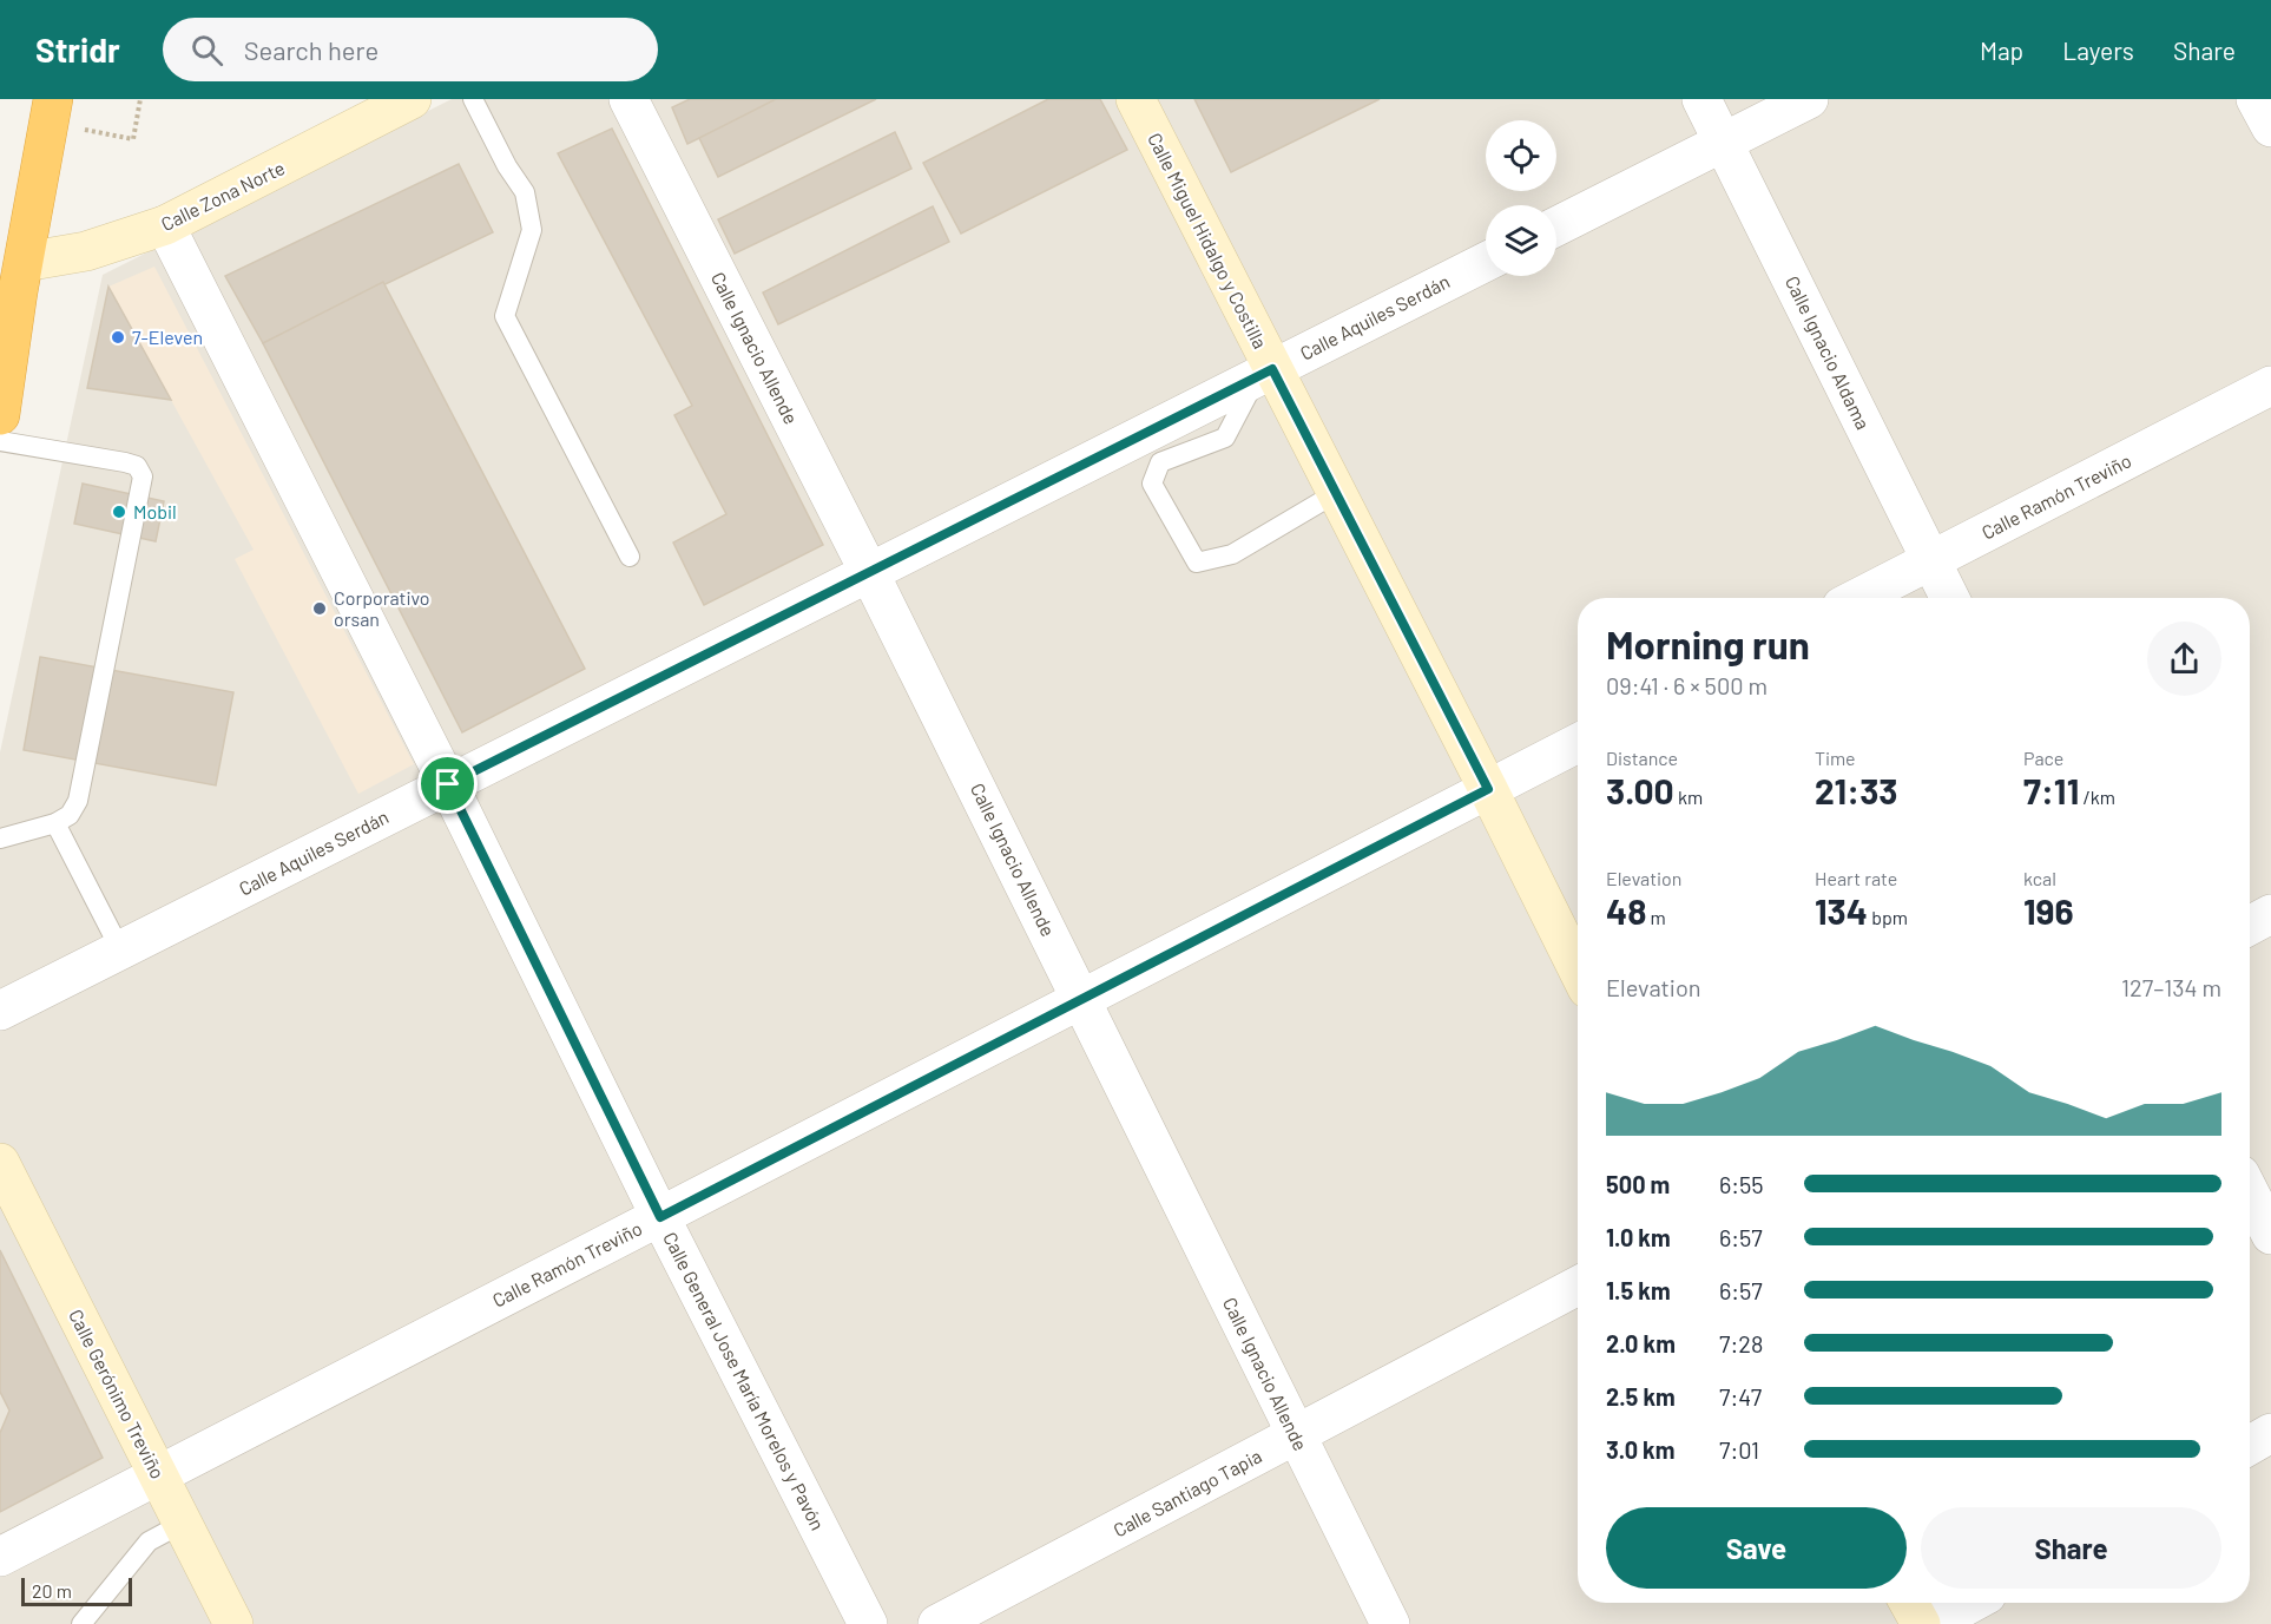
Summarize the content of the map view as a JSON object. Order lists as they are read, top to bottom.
{
  "streets": {
    "street": [
      "Calle Zona Norte",
      "Calle Miguel Hidalgo y Costilla",
      "Calle Aquiles Serdán",
      "Calle Ignacio Allende",
      "Calle Ignacio Aldama",
      "Calle Ramón Treviño",
      "Calle General Jose María Morelos y Pavón",
      "Calle Gerónimo Treviño",
      "Calle Santiago Tapia"
    ]
  },
  "crossings": [
    ["Calle Zona Norte", "Calle General Jose María Morelos y Pavón"],
    ["Calle Miguel Hidalgo y Costilla", "Calle Aquiles Serdán"],
    ["Calle Miguel Hidalgo y Costilla", "Calle Ramón Treviño"],
    ["Calle Aquiles Serdán", "Calle Ignacio Allende"],
    ["Calle Aquiles Serdán", "Calle General Jose María Morelos y Pavón"],
    ["Calle Ignacio Allende", "Calle Ramón Treviño"],
    ["Calle Ignacio Allende", "Calle Santiago Tapia"],
    ["Calle Ignacio Aldama", "Calle Ramón Treviño"],
    ["Calle Ramón Treviño", "Calle General Jose María Morelos y Pavón"],
    ["Calle Ramón Treviño", "Calle Gerónimo Treviño"]
  ],
  "places": ["7-Eleven", "Mobil", "Corporativo orsan"],
  "scale_bar": "20 m",
  "page": {
    "header": "Stridr",
    "search": "Search here",
    "nav": ["Map", "Layers", "Share"],
    "heading": ["Morning run", "09:41 · 6 × 500 m"],
    "stats": [
      ["Distance", "3.00 km"],
      ["Time", "21:33"],
      ["Pace", "7:11 /km"],
      ["Elevation", "48 m"],
      ["Heart rate", "134 bpm"],
      ["kcal", "196"]
    ],
    "chart": ["Elevation", "127–134 m"],
    "list": [
      {
        "name": "500 m",
        "note": "6:55"
      },
      {
        "name": "1.0 km",
        "note": "6:57"
      },
      {
        "name": "1.5 km",
        "note": "6:57"
      },
      {
        "name": "2.0 km",
        "note": "7:28"
      },
      {
        "name": "2.5 km",
        "note": "7:47"
      },
      {
        "name": "3.0 km",
        "note": "7:01"
      }
    ],
    "buttons": ["Save", "Share"],
    "scale": "20 m"
  }
}
